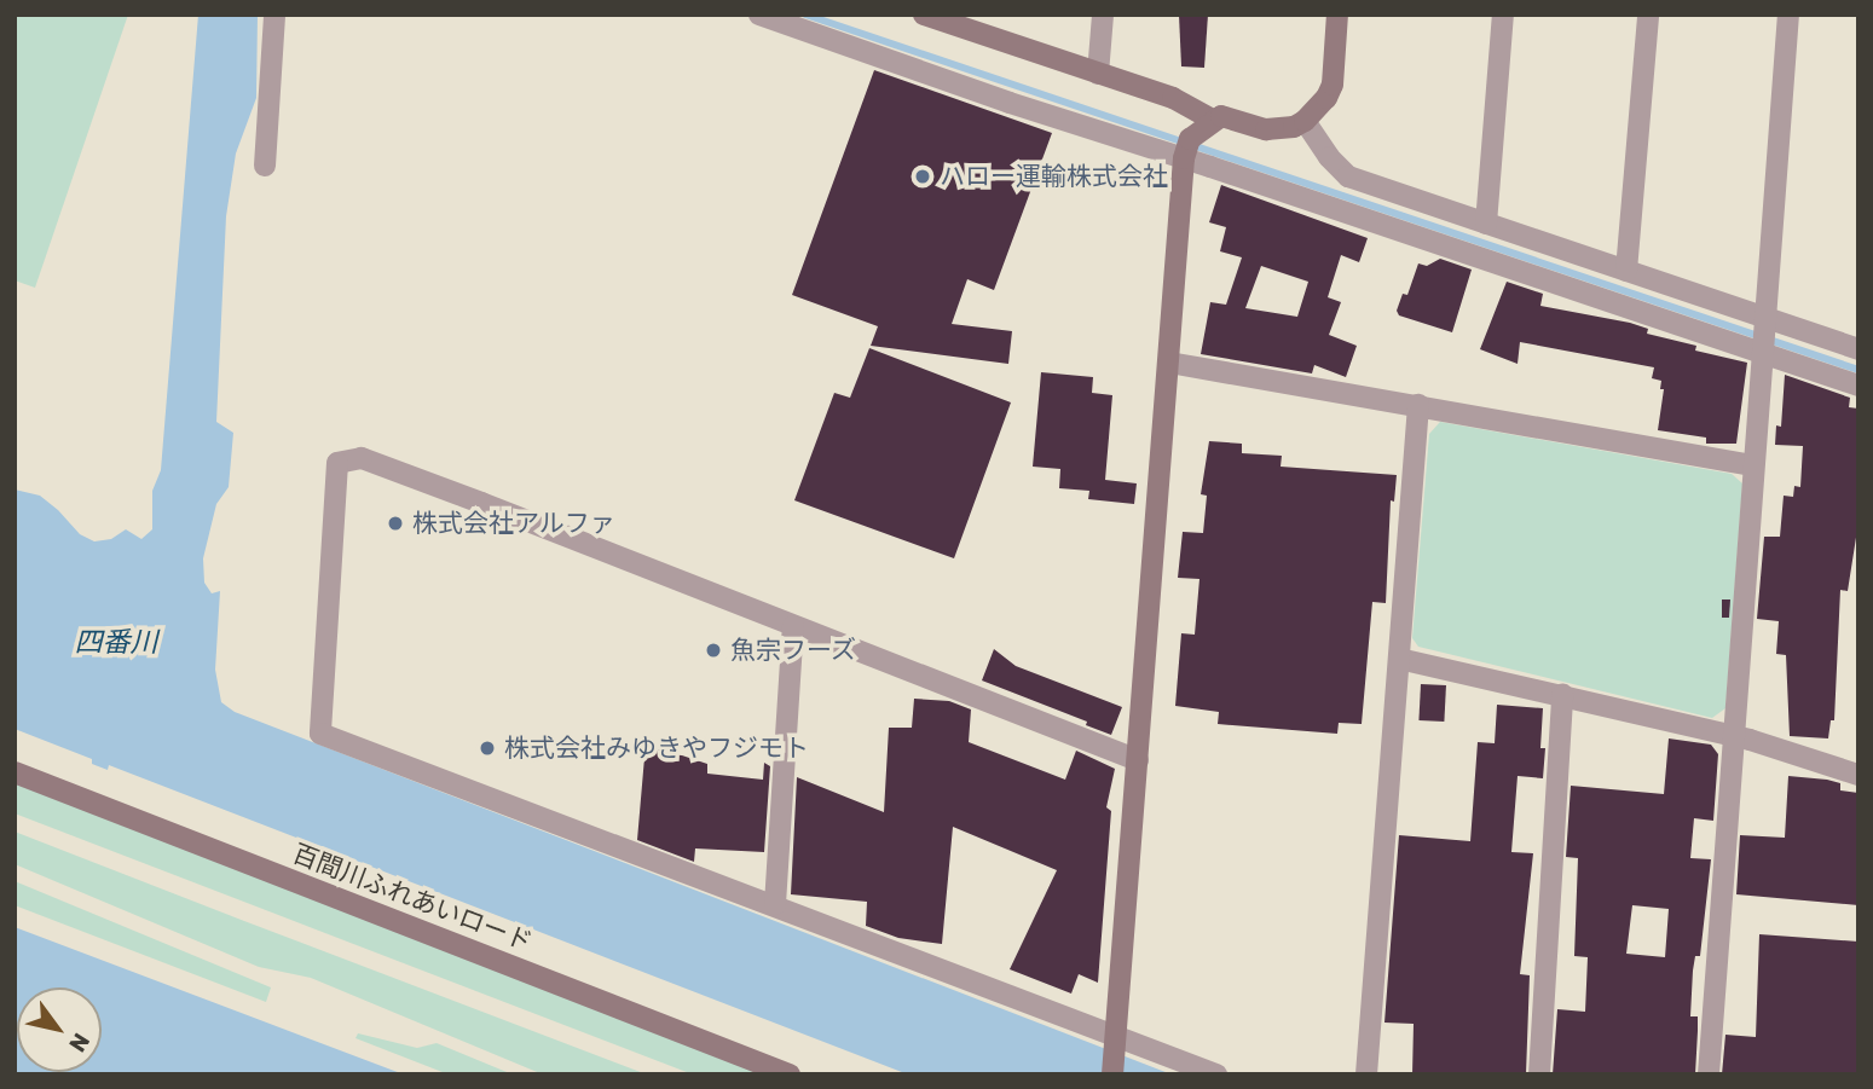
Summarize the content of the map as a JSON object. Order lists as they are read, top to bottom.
{
  "streets": {
    "street": ["百間川ふれあいロード"]
  },
  "water": ["四番川"],
  "places": [
    "ハロー運輸株式会社",
    "株式会社アルファ",
    "魚宗フーズ",
    "株式会社みゆきやフジモト"
  ],
  "north": "bottom right"
}
